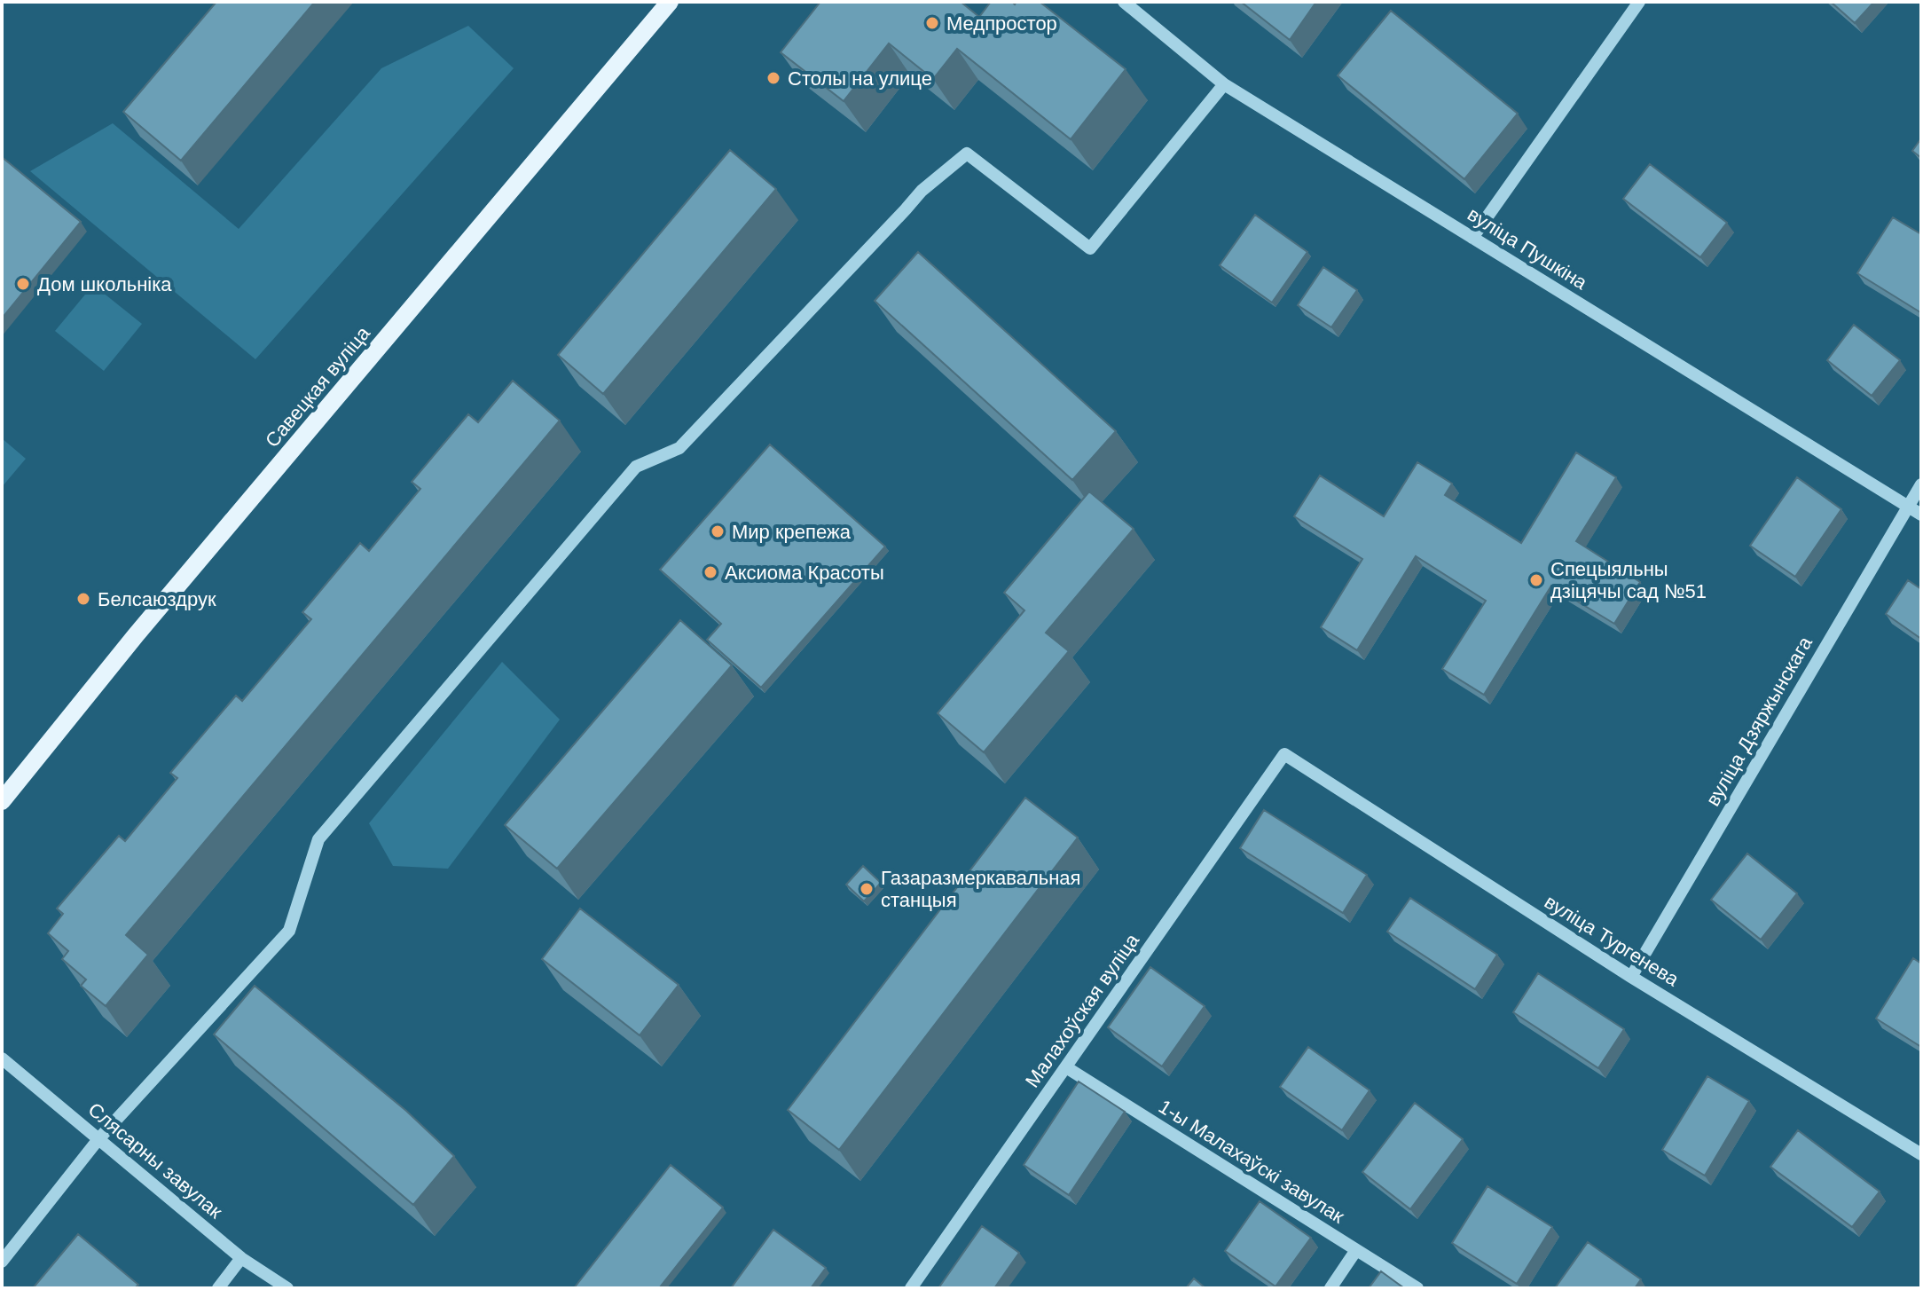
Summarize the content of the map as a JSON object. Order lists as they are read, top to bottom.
{
  "streets": {
    "main road": ["Савецкая вуліца"],
    "street": [
      "вуліца Пушкіна",
      "вуліца Дзяржынскага",
      "вуліца Тургенева",
      "Малахоўская вуліца",
      "Слясарны завулак",
      "1-ы Малахаўскі завулак"
    ]
  },
  "crossings": [
    ["вуліца Пушкіна", "вуліца Дзяржынскага"],
    ["вуліца Дзяржынскага", "вуліца Тургенева"],
    ["вуліца Тургенева", "Малахоўская вуліца"],
    ["Малахоўская вуліца", "1-ы Малахаўскі завулак"]
  ],
  "places": [
    "Медпростор",
    "Столы на улице",
    "Дом школьніка",
    "Мир крепежа",
    "Аксиома Красоты",
    "Спецыяльны дзіцячы сад №51",
    "Белсаюздрук",
    "Газаразмеркавальная станцыя"
  ]
}
